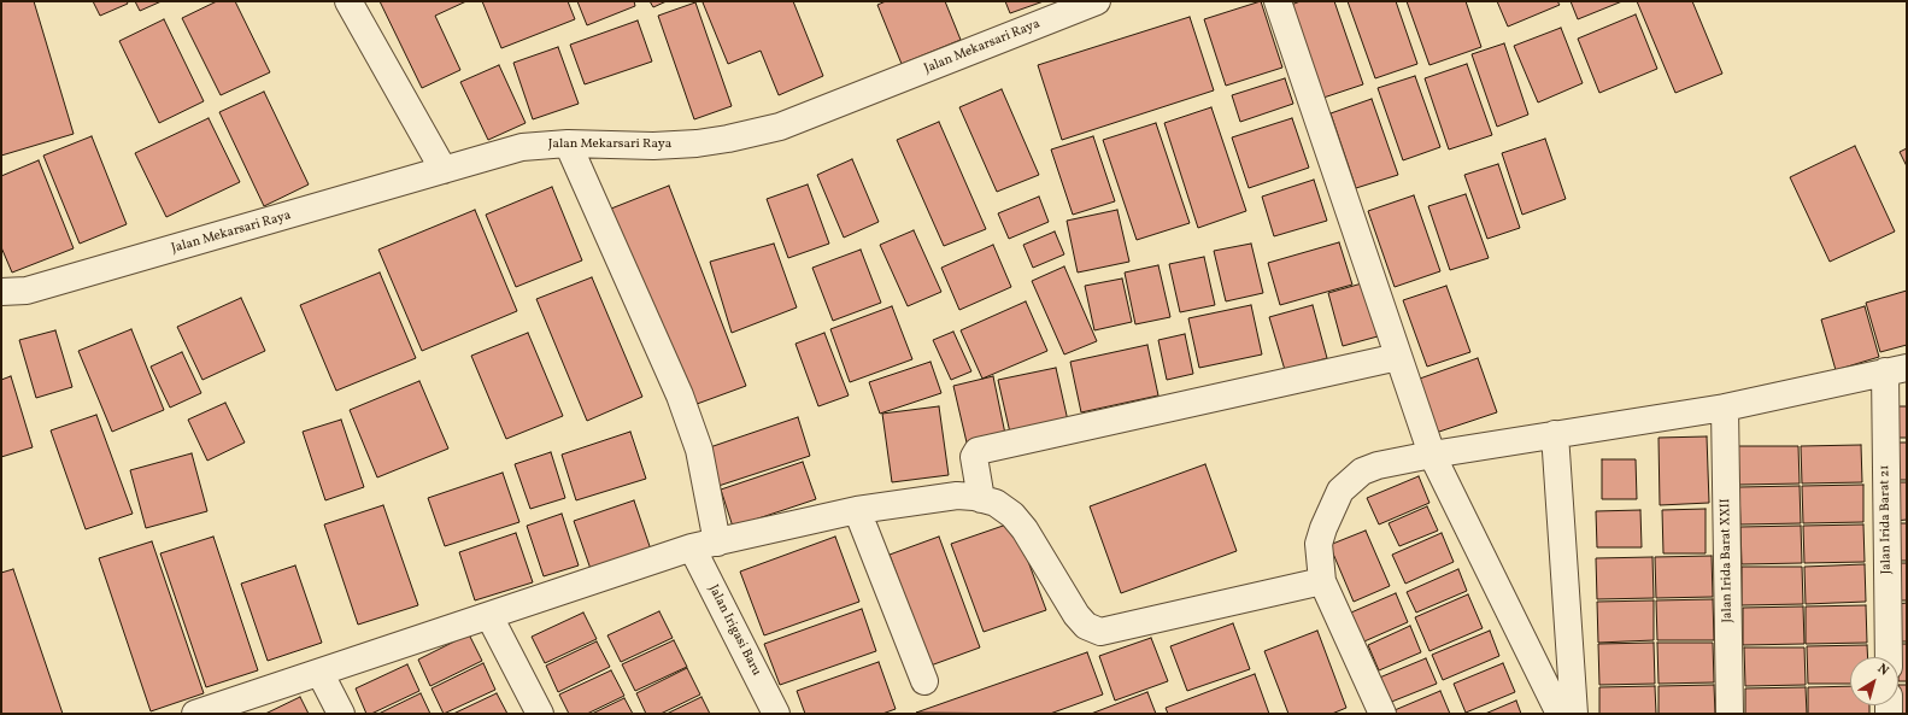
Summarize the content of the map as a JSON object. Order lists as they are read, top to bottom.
{
  "streets": {
    "street": [
      "Jalan Mekarsari Raya",
      "Jalan Irida Barat 21",
      "Jalan Irida Barat XXII",
      "Jalan Irigasi Baru"
    ]
  },
  "north": "top right"
}
